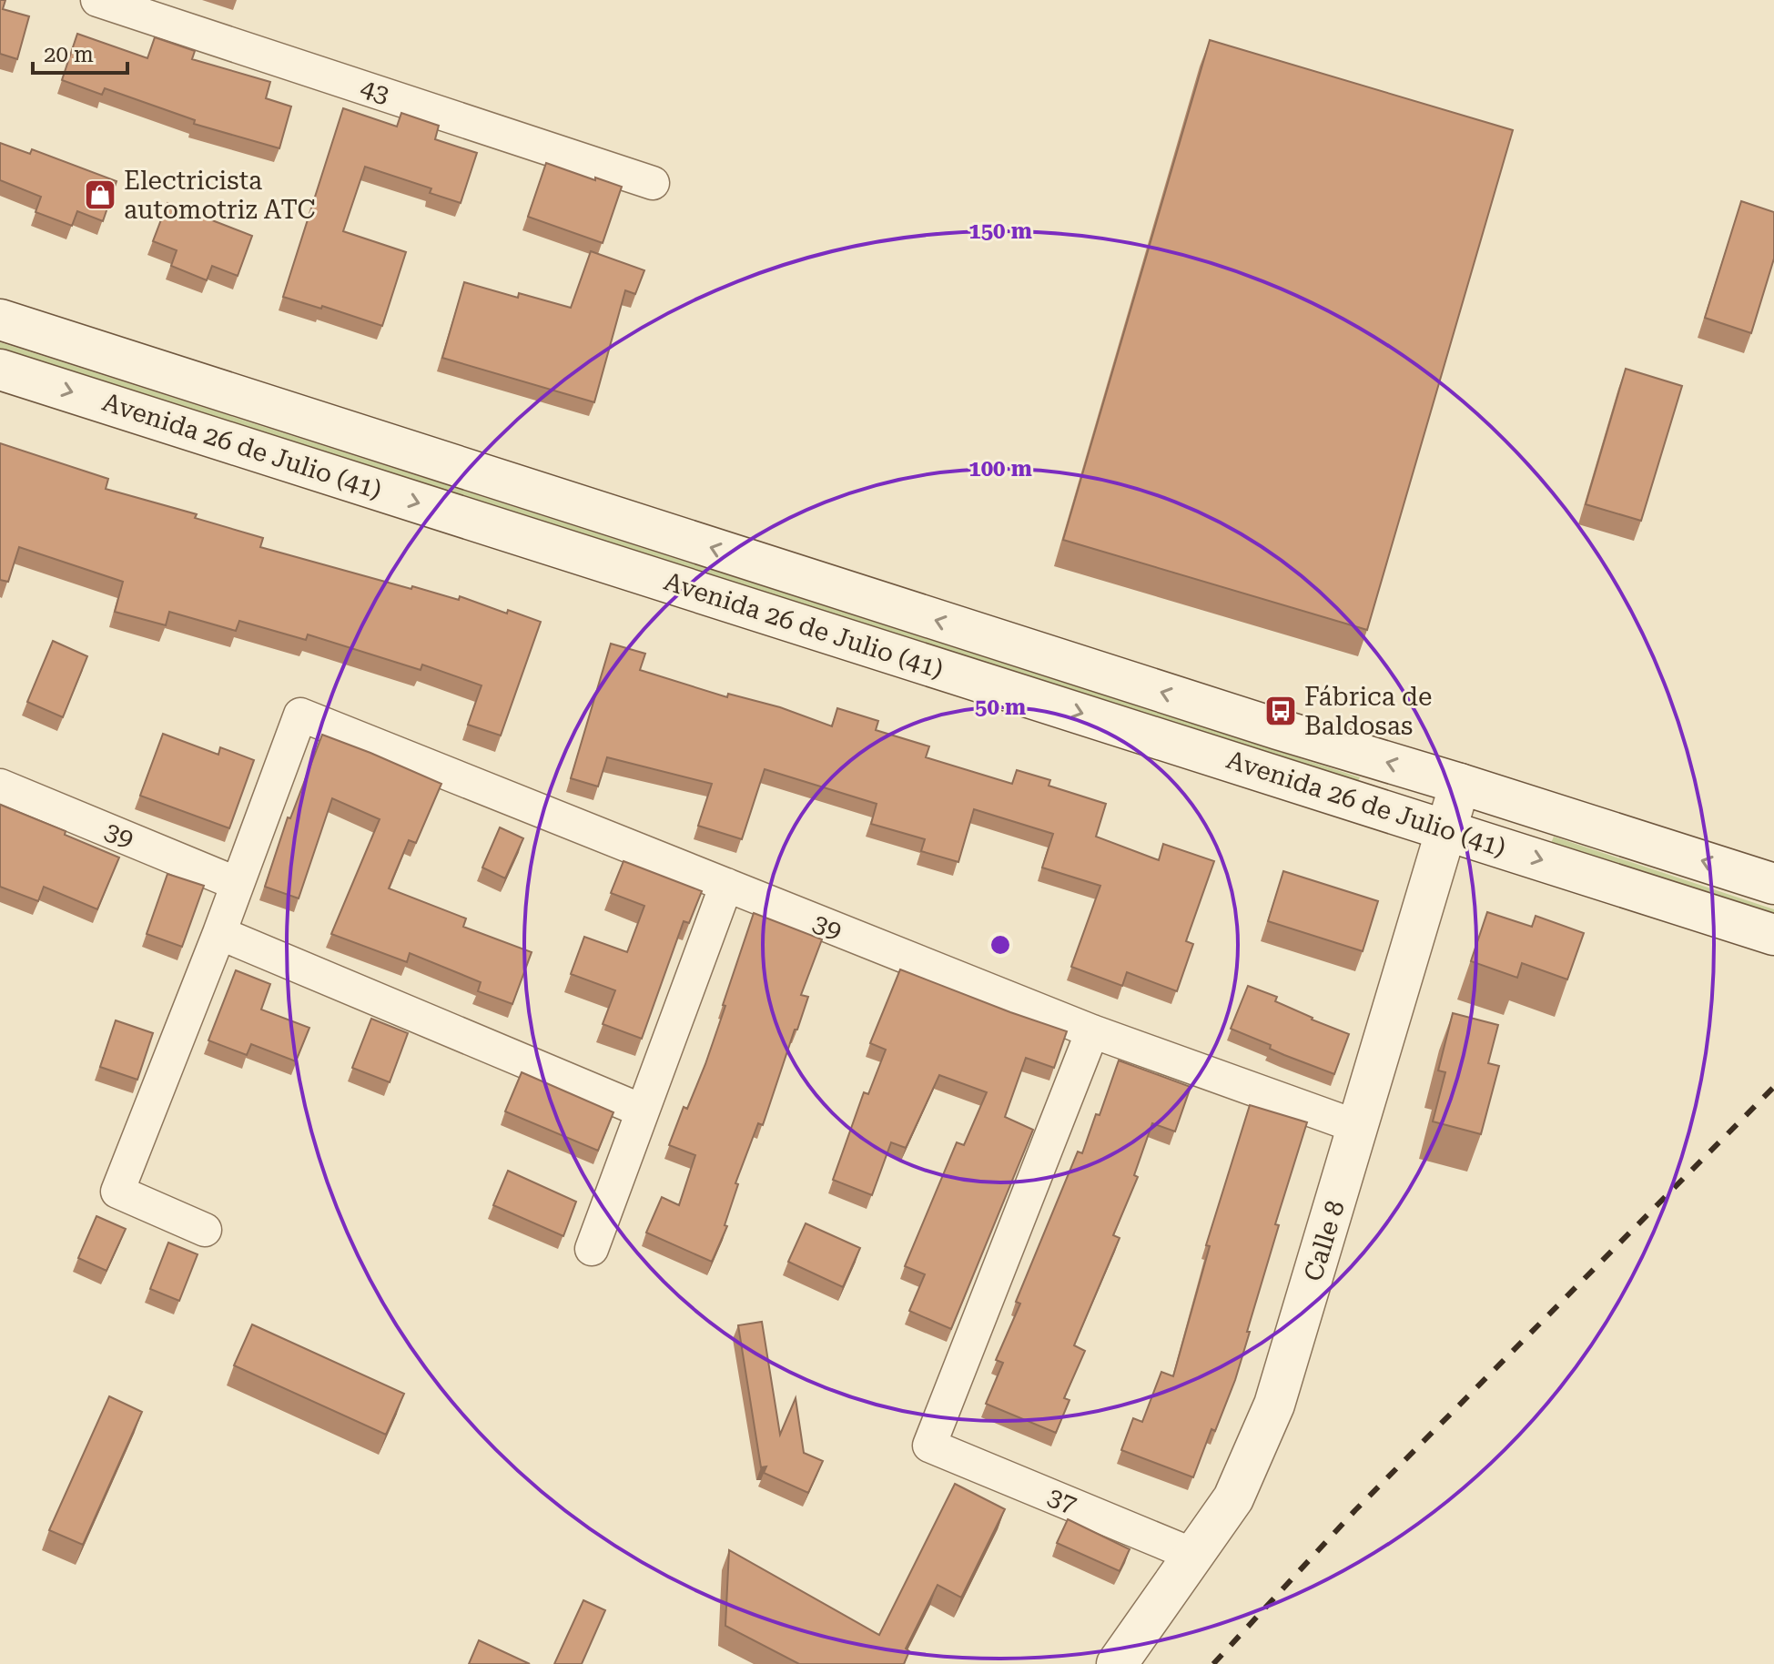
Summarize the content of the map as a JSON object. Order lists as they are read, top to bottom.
{
  "streets": {
    "main road": ["Avenida 26 de Julio (41)", "Calle 8"],
    "street": ["43", "39", "37"]
  },
  "crossings": [
    ["Avenida 26 de Julio (41)", "Calle 8"],
    ["39", "Calle 8"],
    ["39", "37"],
    ["Calle 8", "37"]
  ],
  "places": {
    "shop": ["Electricista automotriz ATC"],
    "bus stop": ["Fábrica de Baldosas"]
  },
  "scale_bar": "20 m",
  "rings": ["150 m", "100 m", "50 m"]
}
